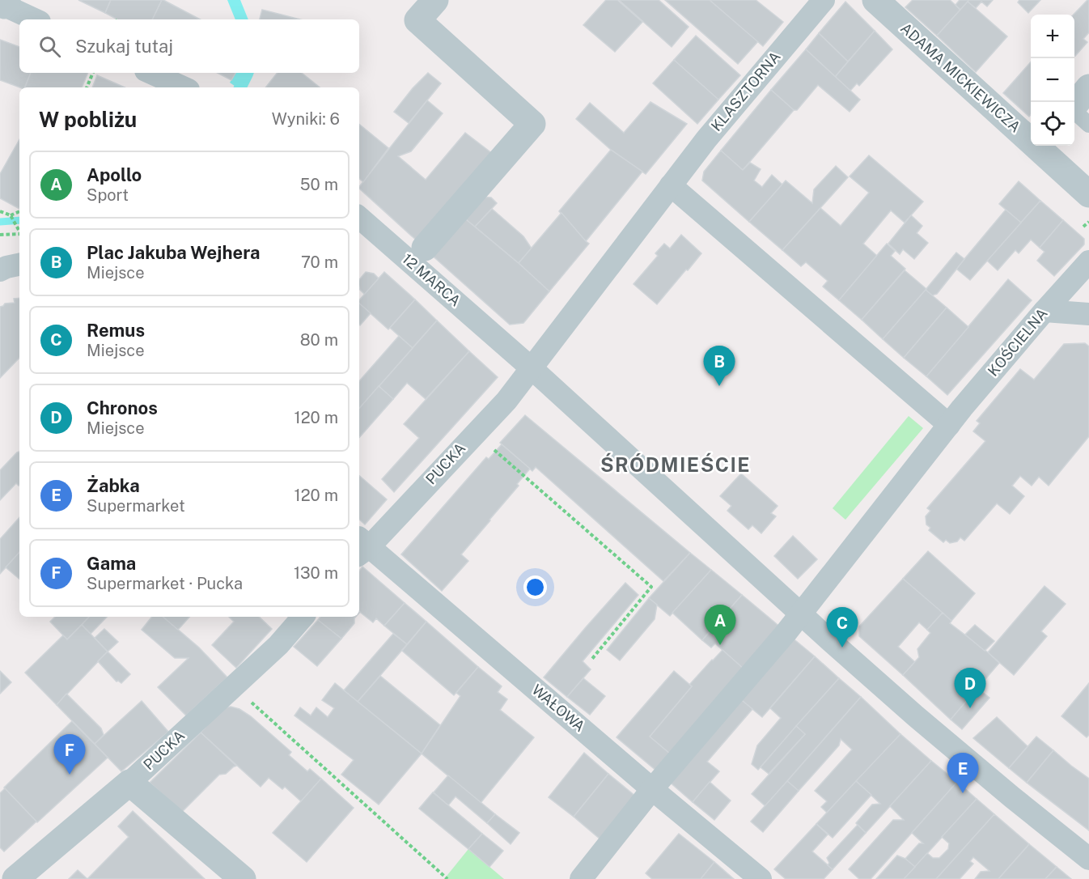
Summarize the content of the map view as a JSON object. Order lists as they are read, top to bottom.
{
  "streets": {
    "street": [
      "ADAMA MICKIEWICZA",
      "KLASZTORNA",
      "12 MARCA",
      "KOŚCIELNA",
      "PUCKA",
      "WAŁOWA"
    ]
  },
  "crossings": [
    ["KLASZTORNA", "12 MARCA"],
    ["KLASZTORNA", "PUCKA"],
    ["12 MARCA", "KOŚCIELNA"],
    ["12 MARCA", "PUCKA"],
    ["KOŚCIELNA", "WAŁOWA"],
    ["PUCKA", "WAŁOWA"]
  ],
  "districts": ["ŚRÓDMIEŚCIE"],
  "page": {
    "map_buttons": ["+", "−"],
    "search": "Szukaj tutaj",
    "heading": ["W pobliżu", "Wyniki: 6"],
    "list": [
      {
        "mark": "A",
        "name": "Apollo",
        "note": "Sport",
        "value": "50 m"
      },
      {
        "mark": "B",
        "name": "Plac Jakuba Wejhera",
        "note": "Miejsce",
        "value": "70 m"
      },
      {
        "mark": "C",
        "name": "Remus",
        "note": "Miejsce",
        "value": "80 m"
      },
      {
        "mark": "D",
        "name": "Chronos",
        "note": "Miejsce",
        "value": "120 m"
      },
      {
        "mark": "E",
        "name": "Żabka",
        "note": "Supermarket",
        "value": "120 m"
      },
      {
        "mark": "F",
        "name": "Gama",
        "note": "Supermarket · Pucka",
        "value": "130 m"
      }
    ],
    "pins": [
      "B",
      "A",
      "C",
      "D",
      "F",
      "E"
    ]
  }
}
